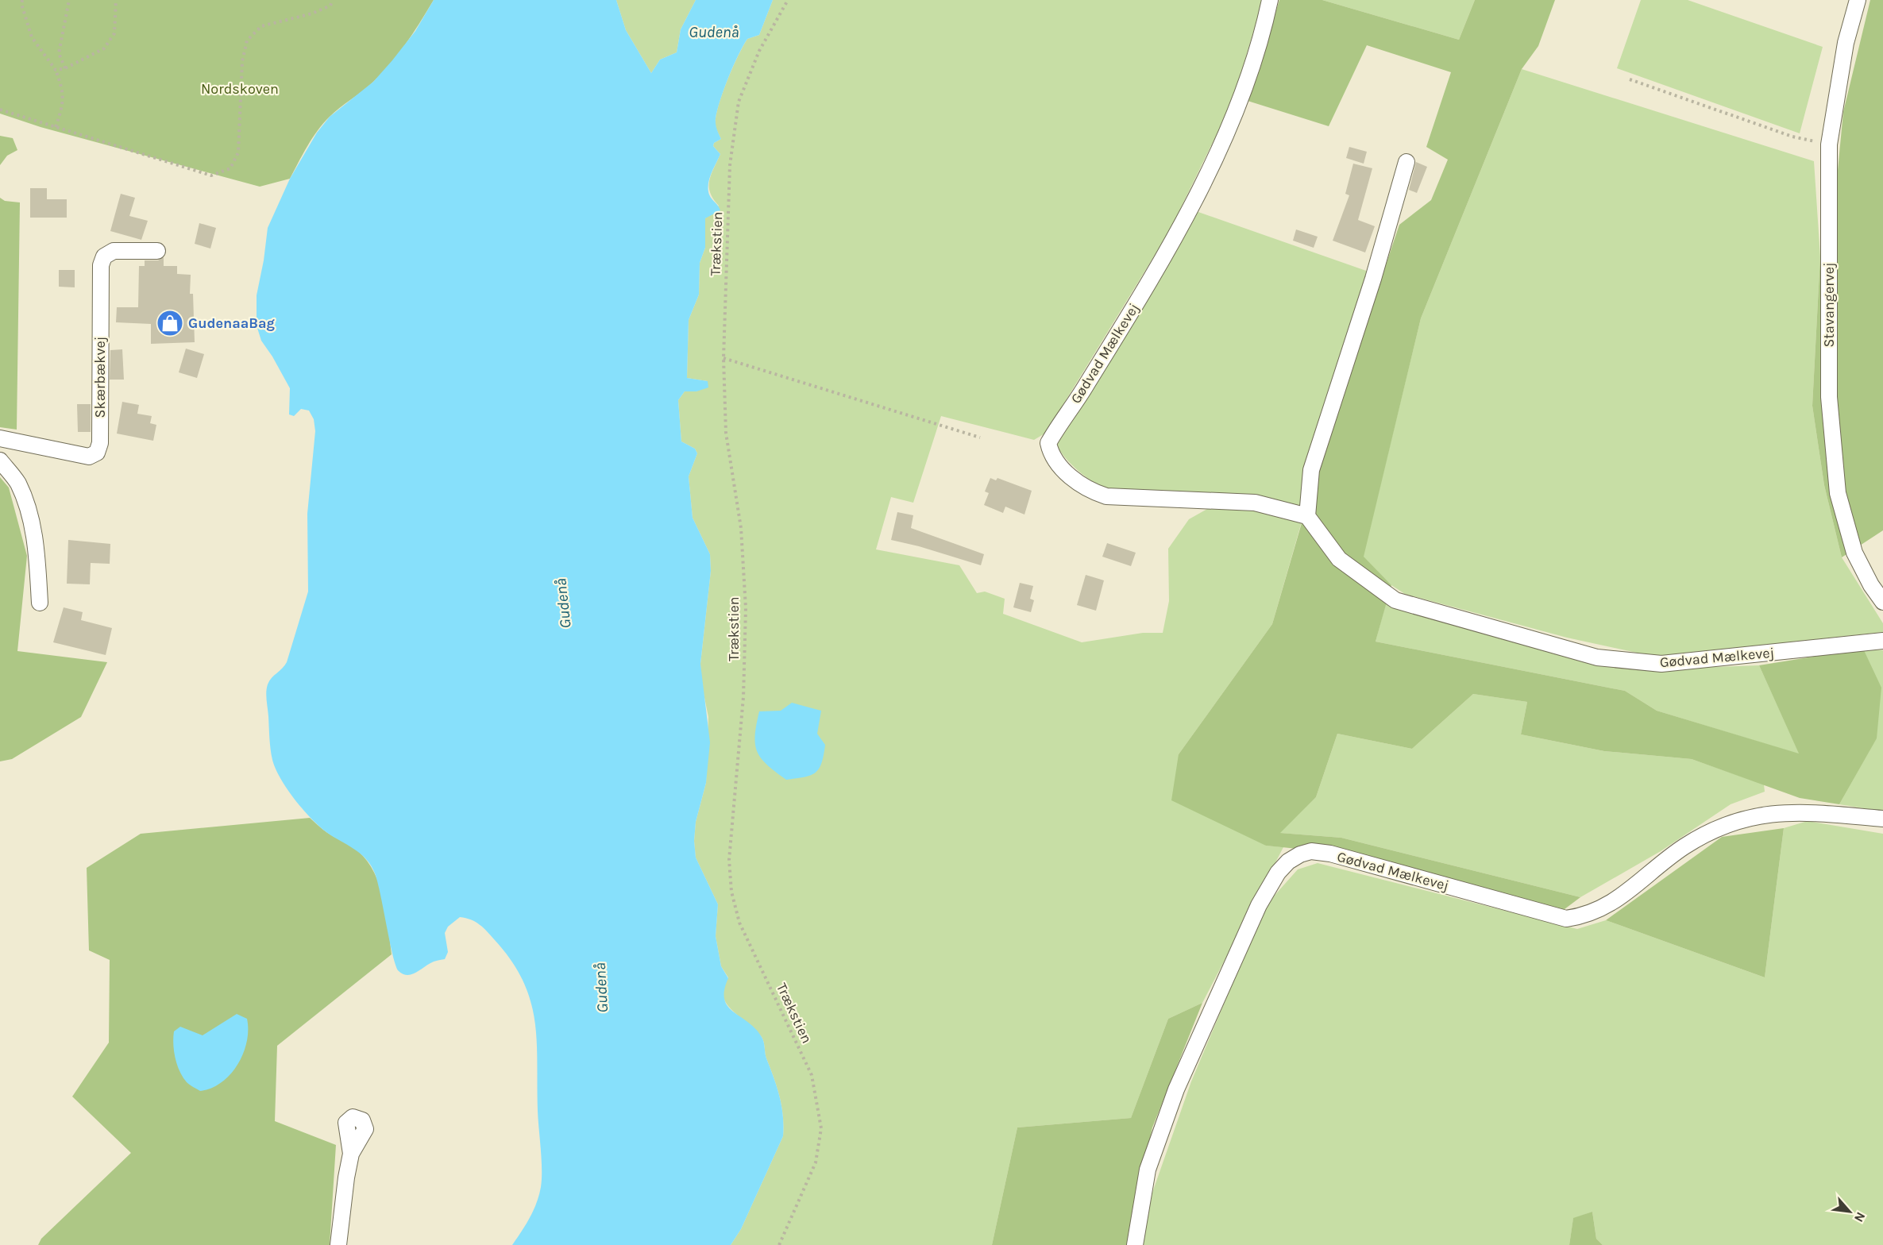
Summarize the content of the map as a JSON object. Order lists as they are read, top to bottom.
{
  "streets": {
    "street": ["Stavangervej", "Gødvad Mælkevej", "Skærbækvej"],
    "path": ["Trækstien"]
  },
  "water": ["Gudenå"],
  "parks": ["Nordskoven"],
  "places": {
    "shop": ["GudenaaBag"]
  },
  "north": "bottom right"
}
